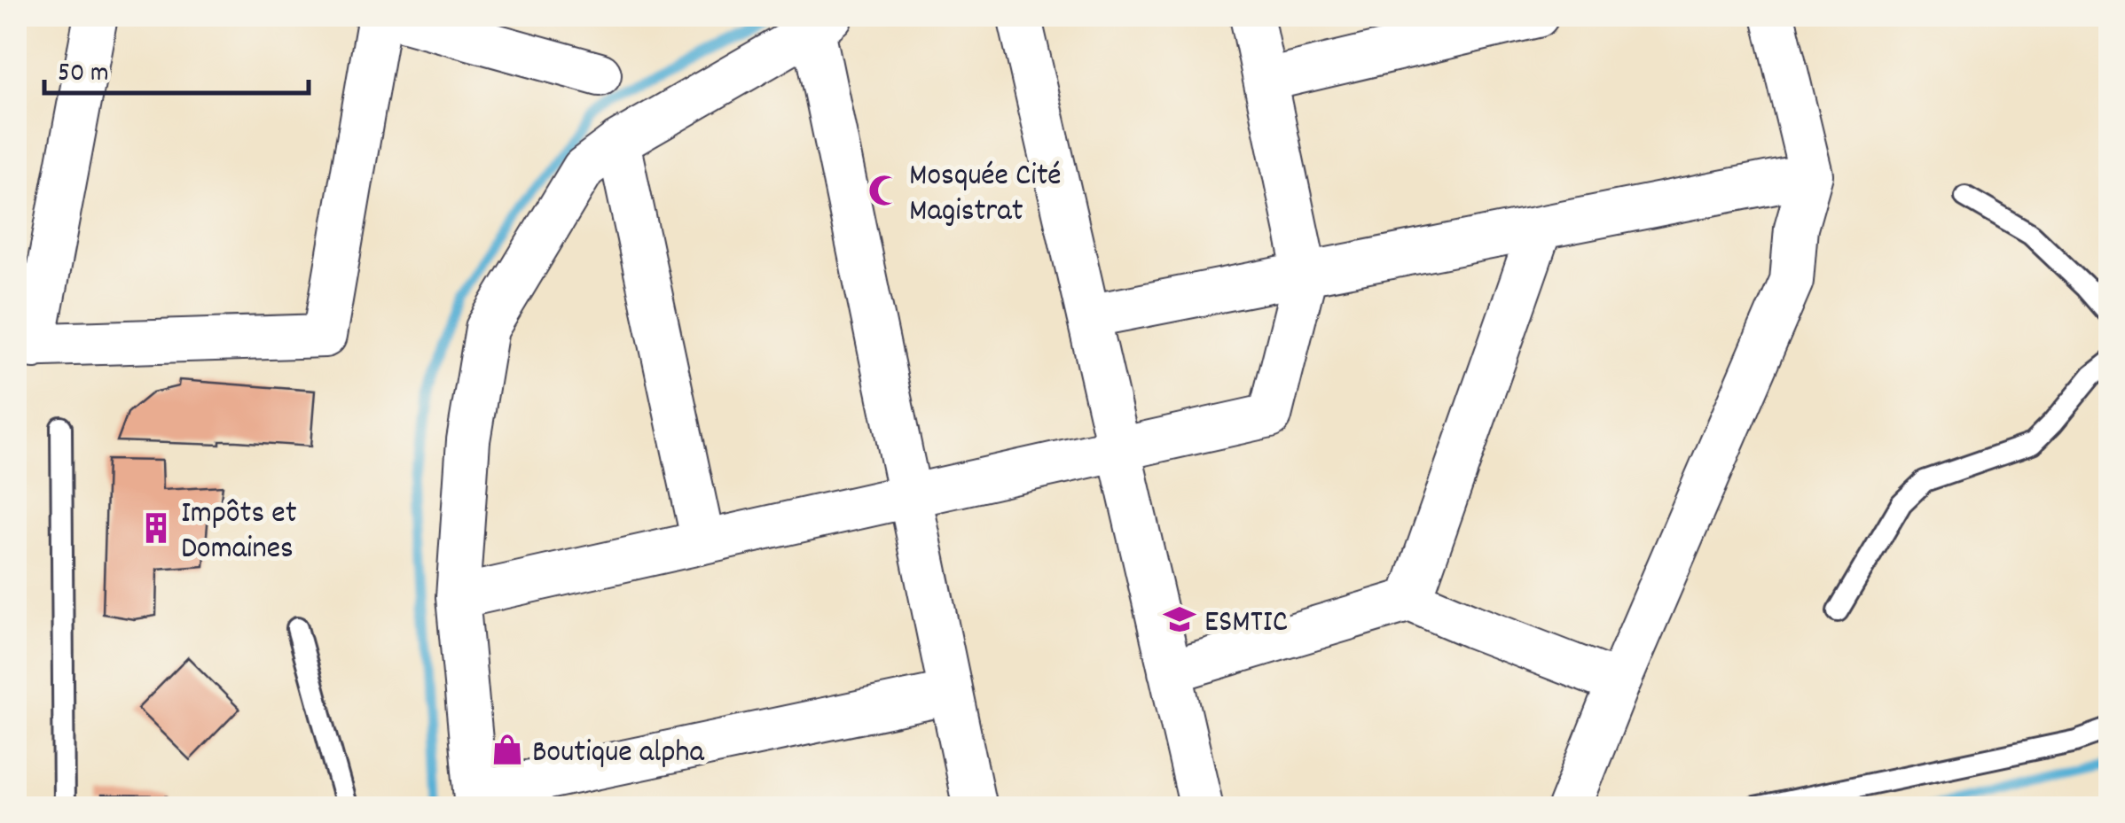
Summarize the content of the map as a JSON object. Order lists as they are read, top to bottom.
{
  "places": {
    "mosque": ["Mosquée Cité Magistrat"],
    "building": ["Impôts et Domaines"],
    "school or university": ["ESMTIC"],
    "shop": ["Boutique alpha"]
  },
  "scale_bar": "50 m"
}
